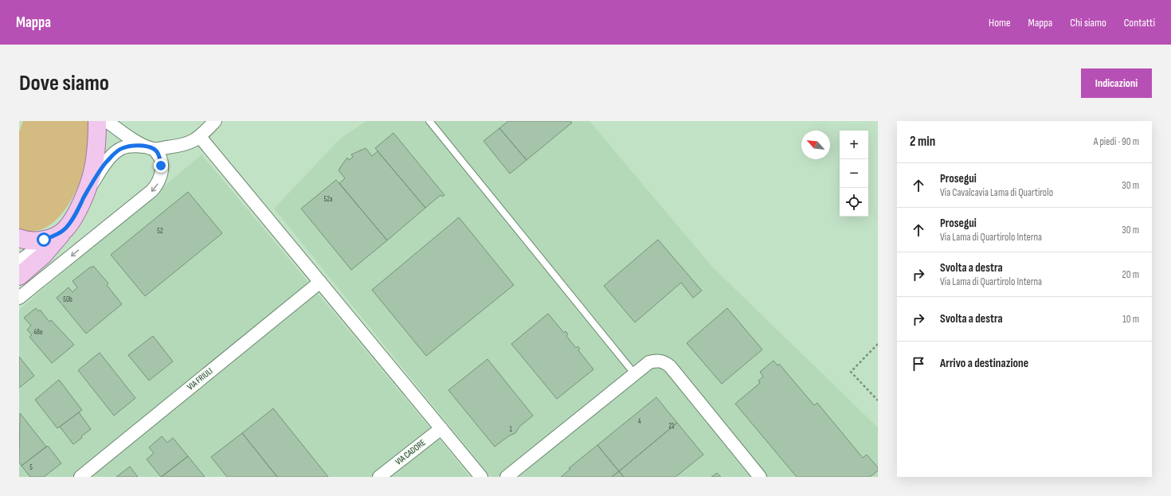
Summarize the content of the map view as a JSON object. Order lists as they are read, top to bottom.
{
  "streets": {
    "street": ["VIA FRIULI", "VIA CADORE"]
  },
  "house_numbers": [
    "52a",
    "52",
    "50b",
    "48e",
    "4",
    "21",
    "1",
    "5"
  ],
  "north": "top left",
  "page": {
    "header": "Mappa",
    "nav": [
      "Home",
      "Mappa",
      "Chi siamo",
      "Contatti"
    ],
    "buttons": "Indicazioni",
    "title": "Dove siamo",
    "heading": ["2 min", "A piedi · 90 m"],
    "map_buttons": ["+", "−"],
    "list": [
      ["Prosegui", "Via Cavalcavia Lama di Quartirolo", "30 m"],
      ["Prosegui", "Via Lama di Quartirolo Interna", "30 m"],
      ["Svolta a destra", "Via Lama di Quartirolo Interna", "20 m"],
      ["Svolta a destra", "10 m"],
      "Arrivo a destinazione"
    ]
  }
}
